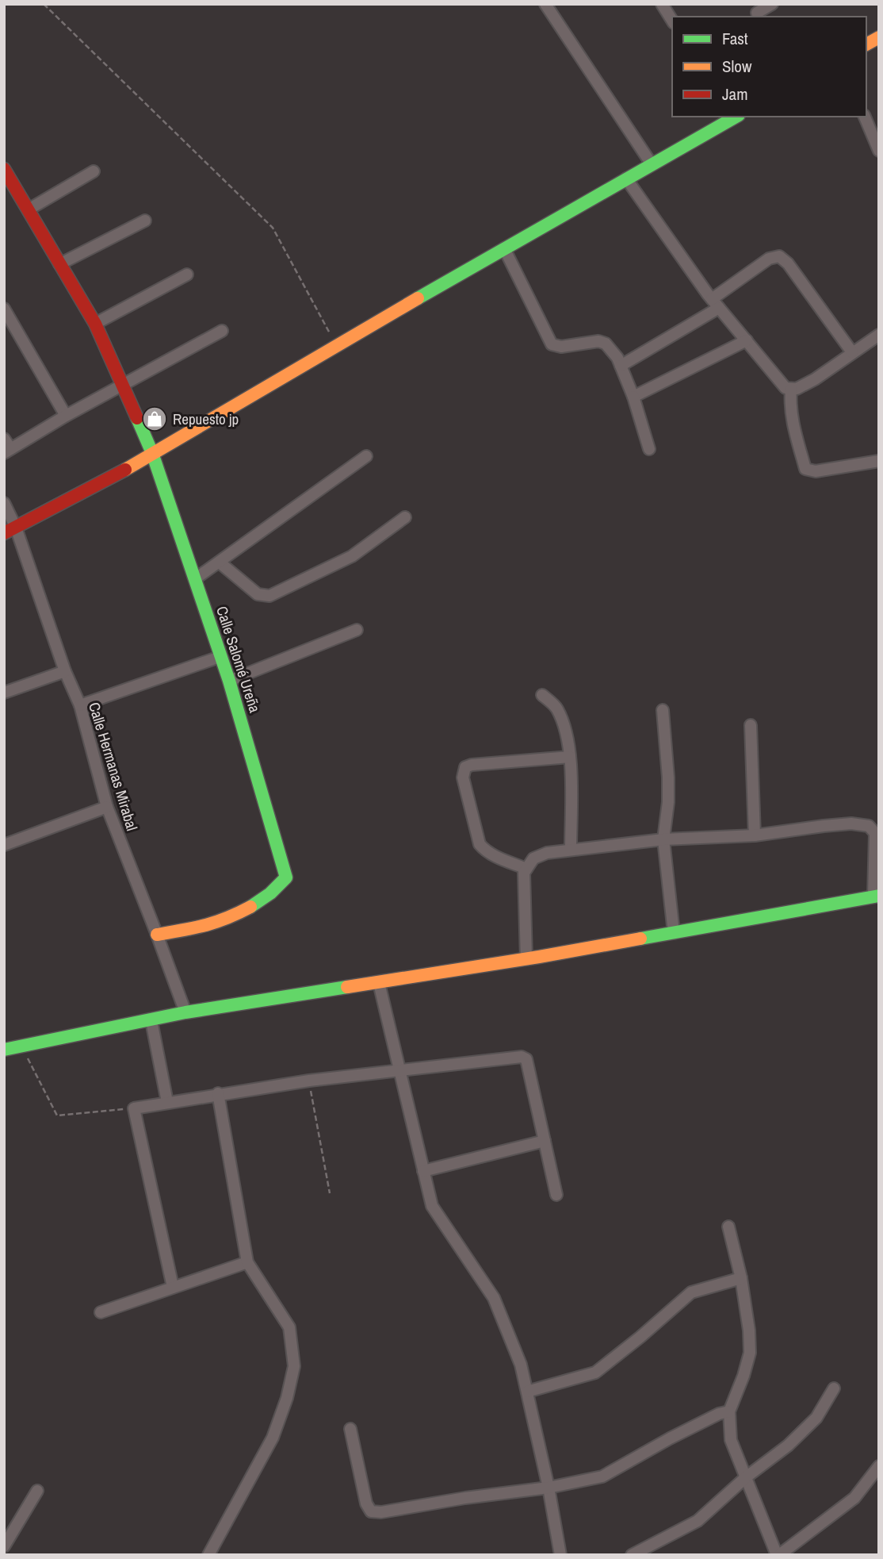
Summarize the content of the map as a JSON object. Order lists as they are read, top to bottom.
{
  "streets": {
    "street": ["Calle Salomé Ureña", "Calle Hermanas Mirabal"]
  },
  "crossings": [
    ["Calle Salomé Ureña", "Calle Hermanas Mirabal"]
  ],
  "places": {
    "shop": ["Repuesto jp"]
  },
  "legend": ["Fast", "Slow", "Jam"]
}
